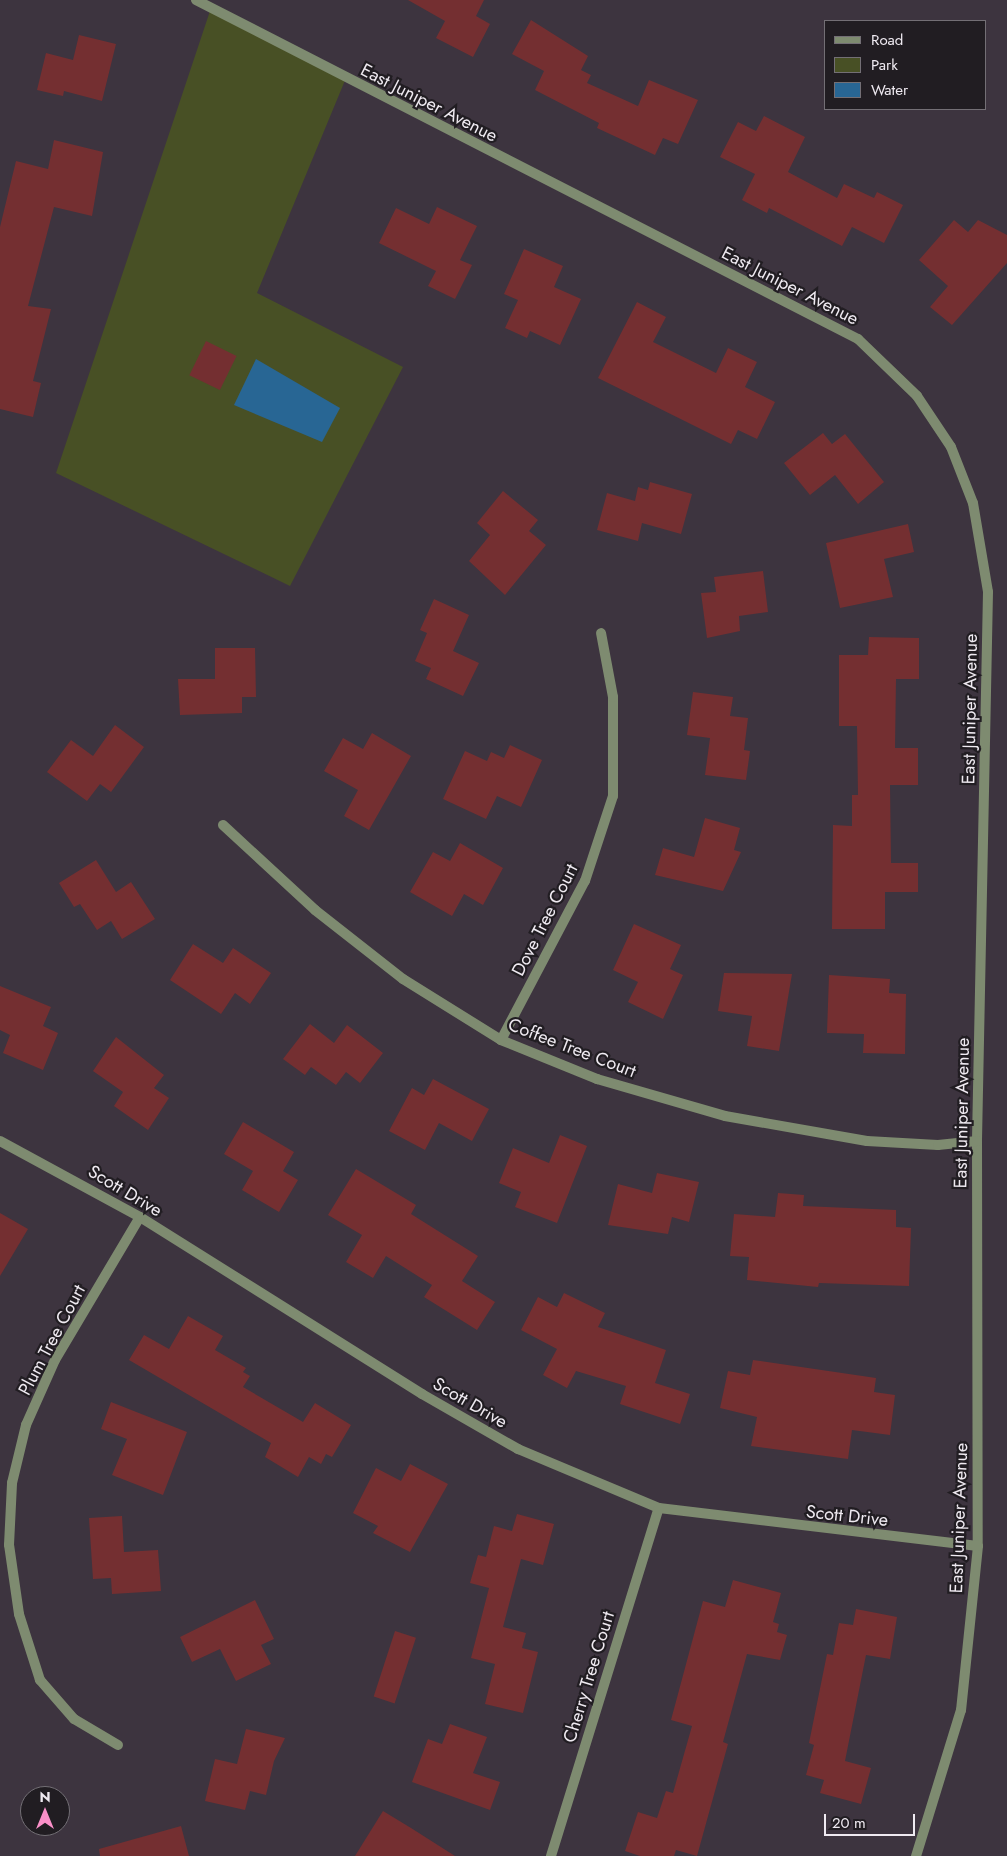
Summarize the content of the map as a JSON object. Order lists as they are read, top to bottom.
{
  "streets": {
    "street": [
      "East Juniper Avenue",
      "Dove Tree Court",
      "Coffee Tree Court",
      "Scott Drive",
      "Plum Tree Court",
      "Cherry Tree Court"
    ]
  },
  "crossings": [
    ["East Juniper Avenue", "Coffee Tree Court"],
    ["East Juniper Avenue", "Scott Drive"],
    ["Dove Tree Court", "Coffee Tree Court"],
    ["Scott Drive", "Plum Tree Court"],
    ["Scott Drive", "Cherry Tree Court"]
  ],
  "legend": ["Road", "Park", "Water"],
  "scale_bar": "20 m",
  "north": "top"
}
